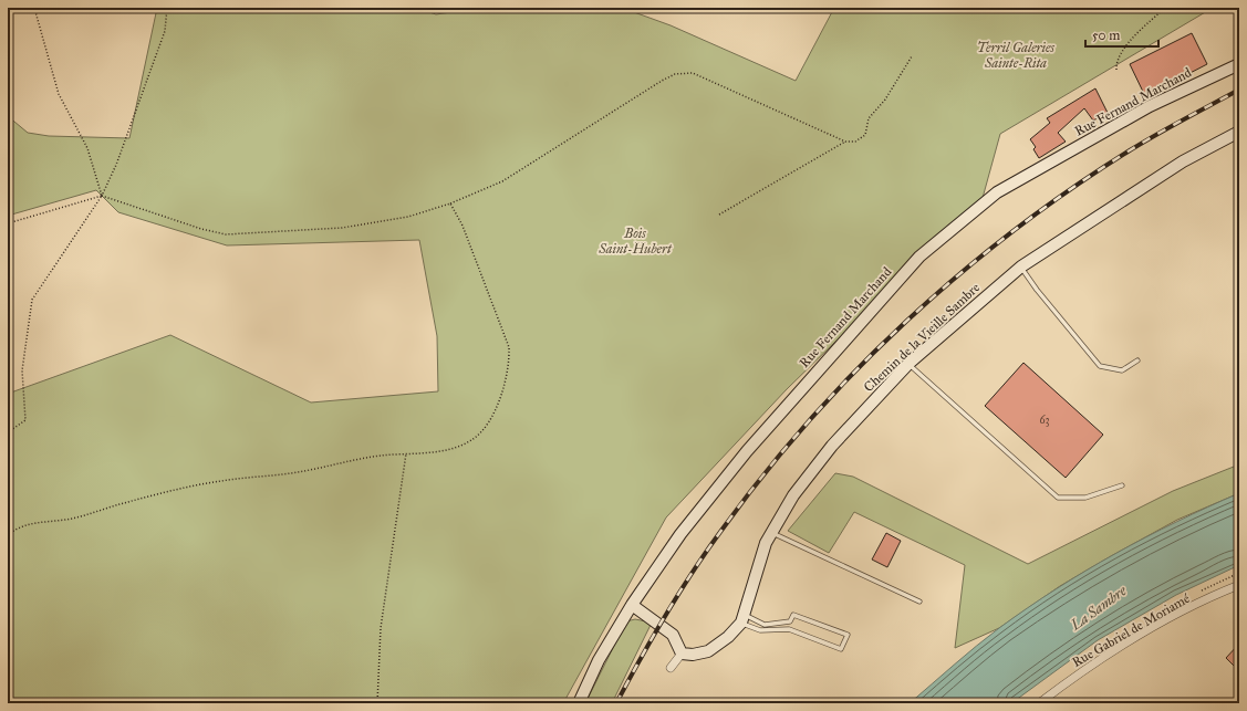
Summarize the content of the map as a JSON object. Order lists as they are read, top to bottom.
{
  "streets": {
    "street": ["Rue Fernand Marchand", "Chemin de la Vieille Sambre", "Rue Gabriel de Moriamé"]
  },
  "water": ["La Sambre"],
  "parks": ["Terril Galeries Sainte-Rita", "Bois Saint-Hubert"],
  "house_numbers": ["63"],
  "scale_bar": "50 m"
}
